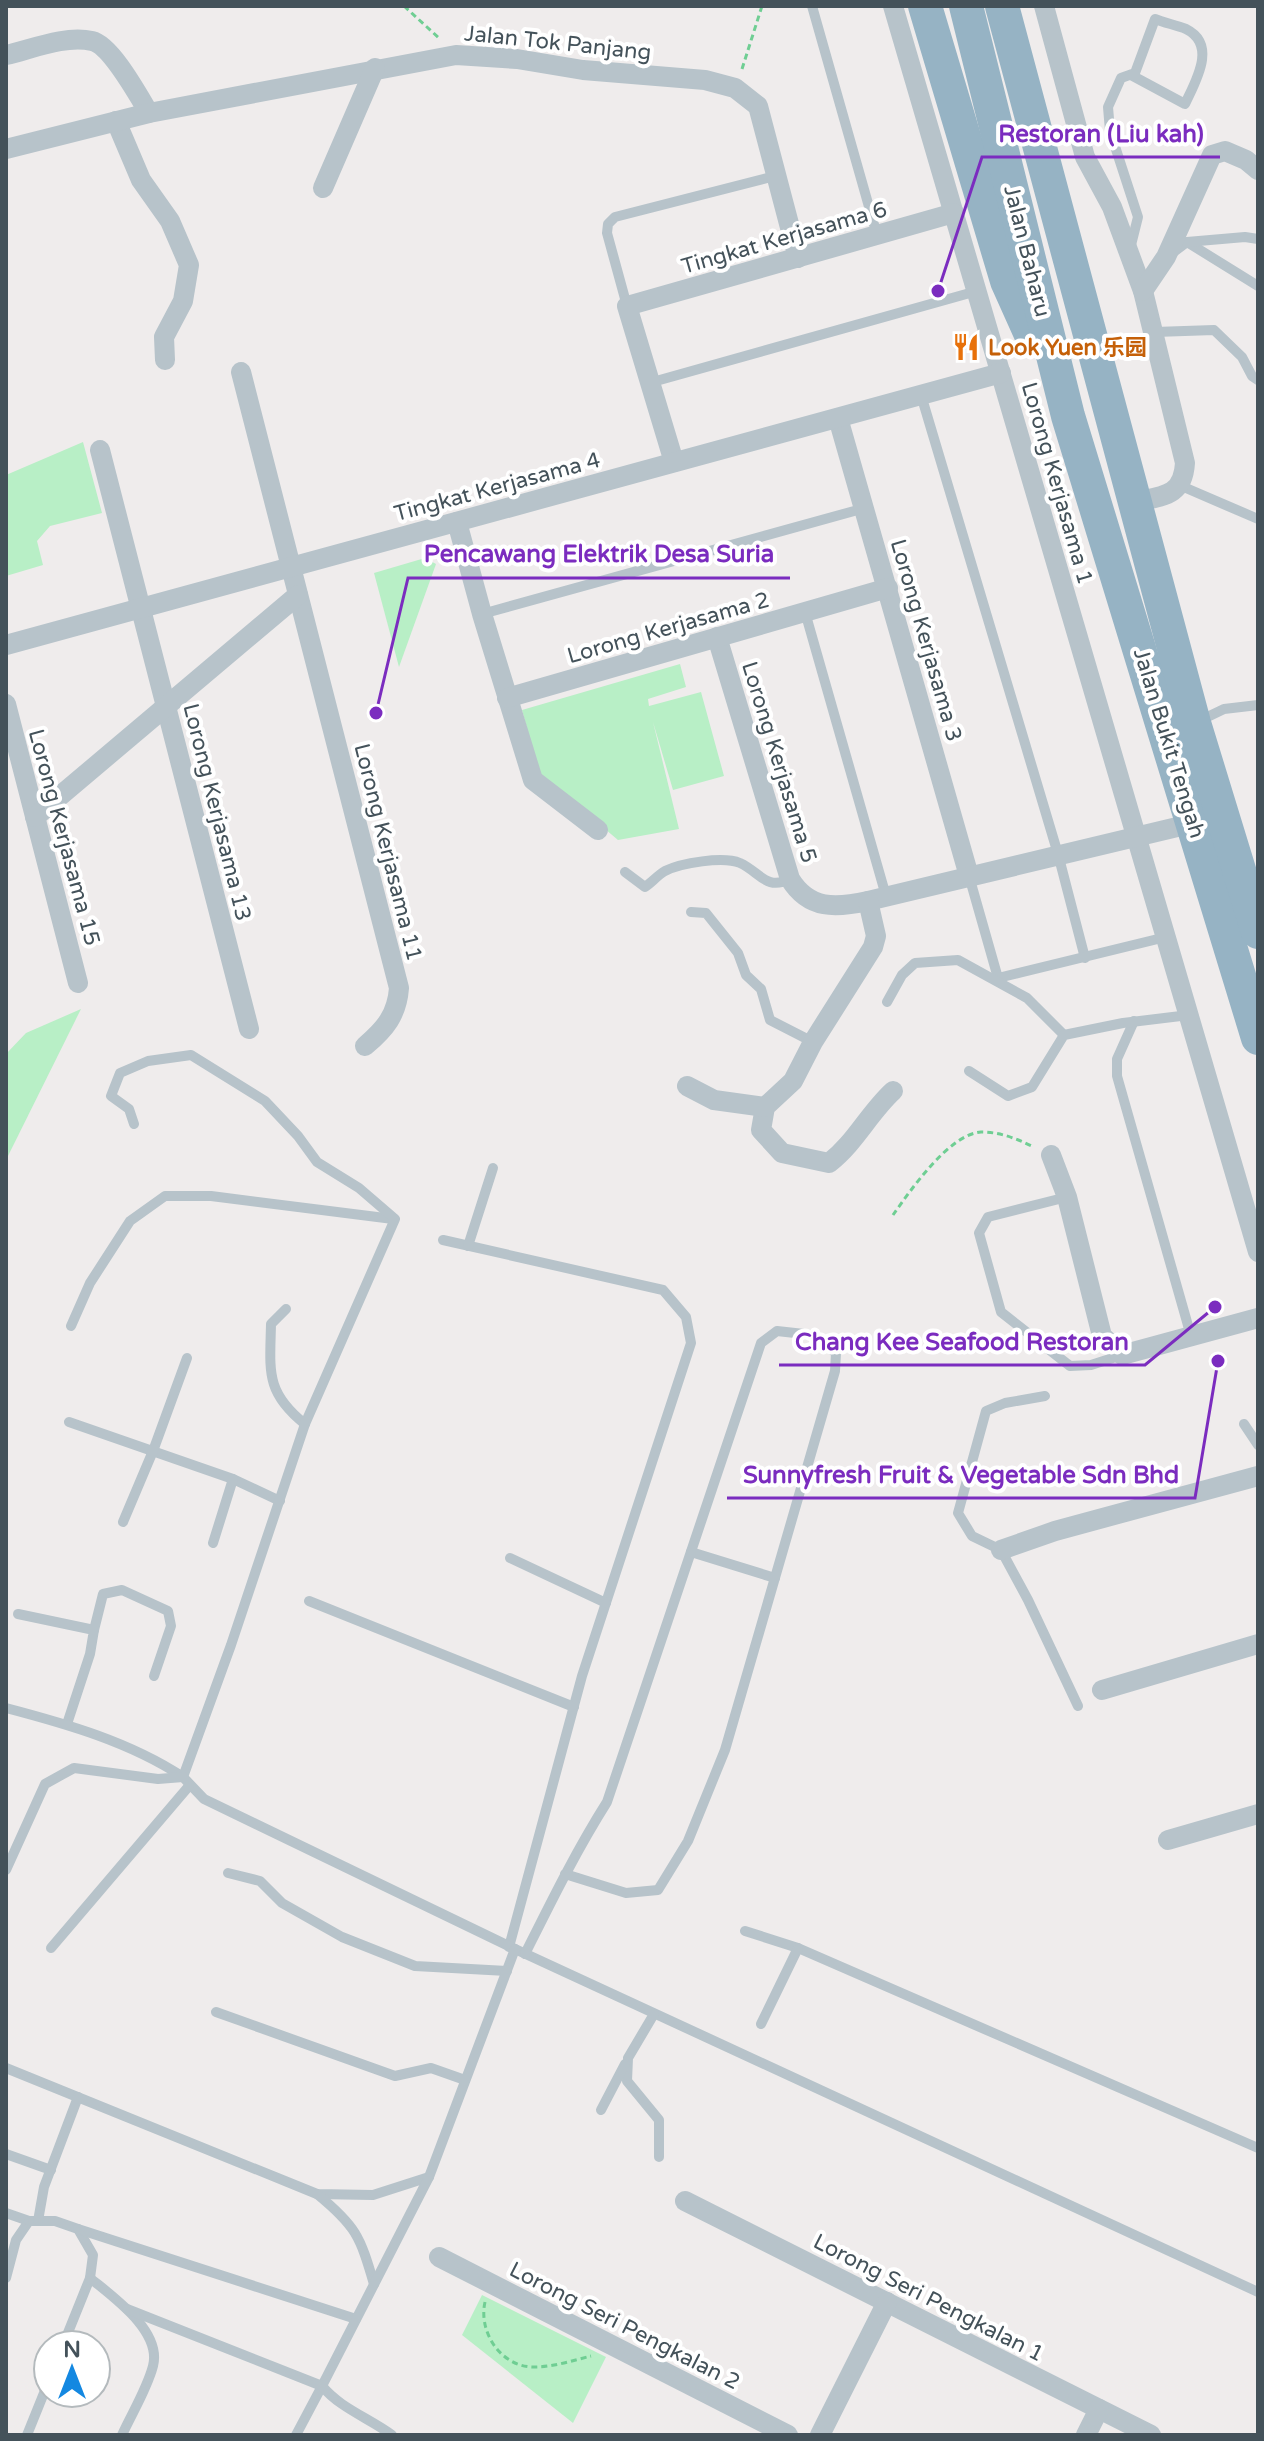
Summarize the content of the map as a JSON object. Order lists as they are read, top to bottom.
{
  "streets": {
    "highway": ["Jalan Baharu", "Jalan Bukit Tengah"],
    "street": [
      "Jalan Tok Panjang",
      "Tingkat Kerjasama 6",
      "Lorong Kerjasama 1",
      "Tingkat Kerjasama 4",
      "Lorong Kerjasama 2",
      "Lorong Kerjasama 3",
      "Lorong Kerjasama 5",
      "Lorong Kerjasama 13",
      "Lorong Kerjasama 15",
      "Lorong Kerjasama 11",
      "Lorong Seri Pengkalan 1",
      "Lorong Seri Pengkalan 2"
    ]
  },
  "crossings": [
    ["Tingkat Kerjasama 6", "Lorong Kerjasama 1"],
    ["Jalan Baharu", "Jalan Bukit Tengah"],
    ["Lorong Kerjasama 1", "Tingkat Kerjasama 4"],
    ["Tingkat Kerjasama 4", "Lorong Kerjasama 3"],
    ["Tingkat Kerjasama 4", "Lorong Kerjasama 13"],
    ["Tingkat Kerjasama 4", "Lorong Kerjasama 11"],
    ["Lorong Kerjasama 2", "Lorong Kerjasama 3"],
    ["Lorong Kerjasama 2", "Lorong Kerjasama 5"]
  ],
  "places": {
    "other": [
      "Restoran (Liu kah)",
      "Pencawang Elektrik Desa Suria",
      "Chang Kee Seafood Restoran",
      "Sunnyfresh Fruit & Vegetable Sdn Bhd"
    ],
    "restaurant": ["Look Yuen 乐园"]
  },
  "north": "top"
}
